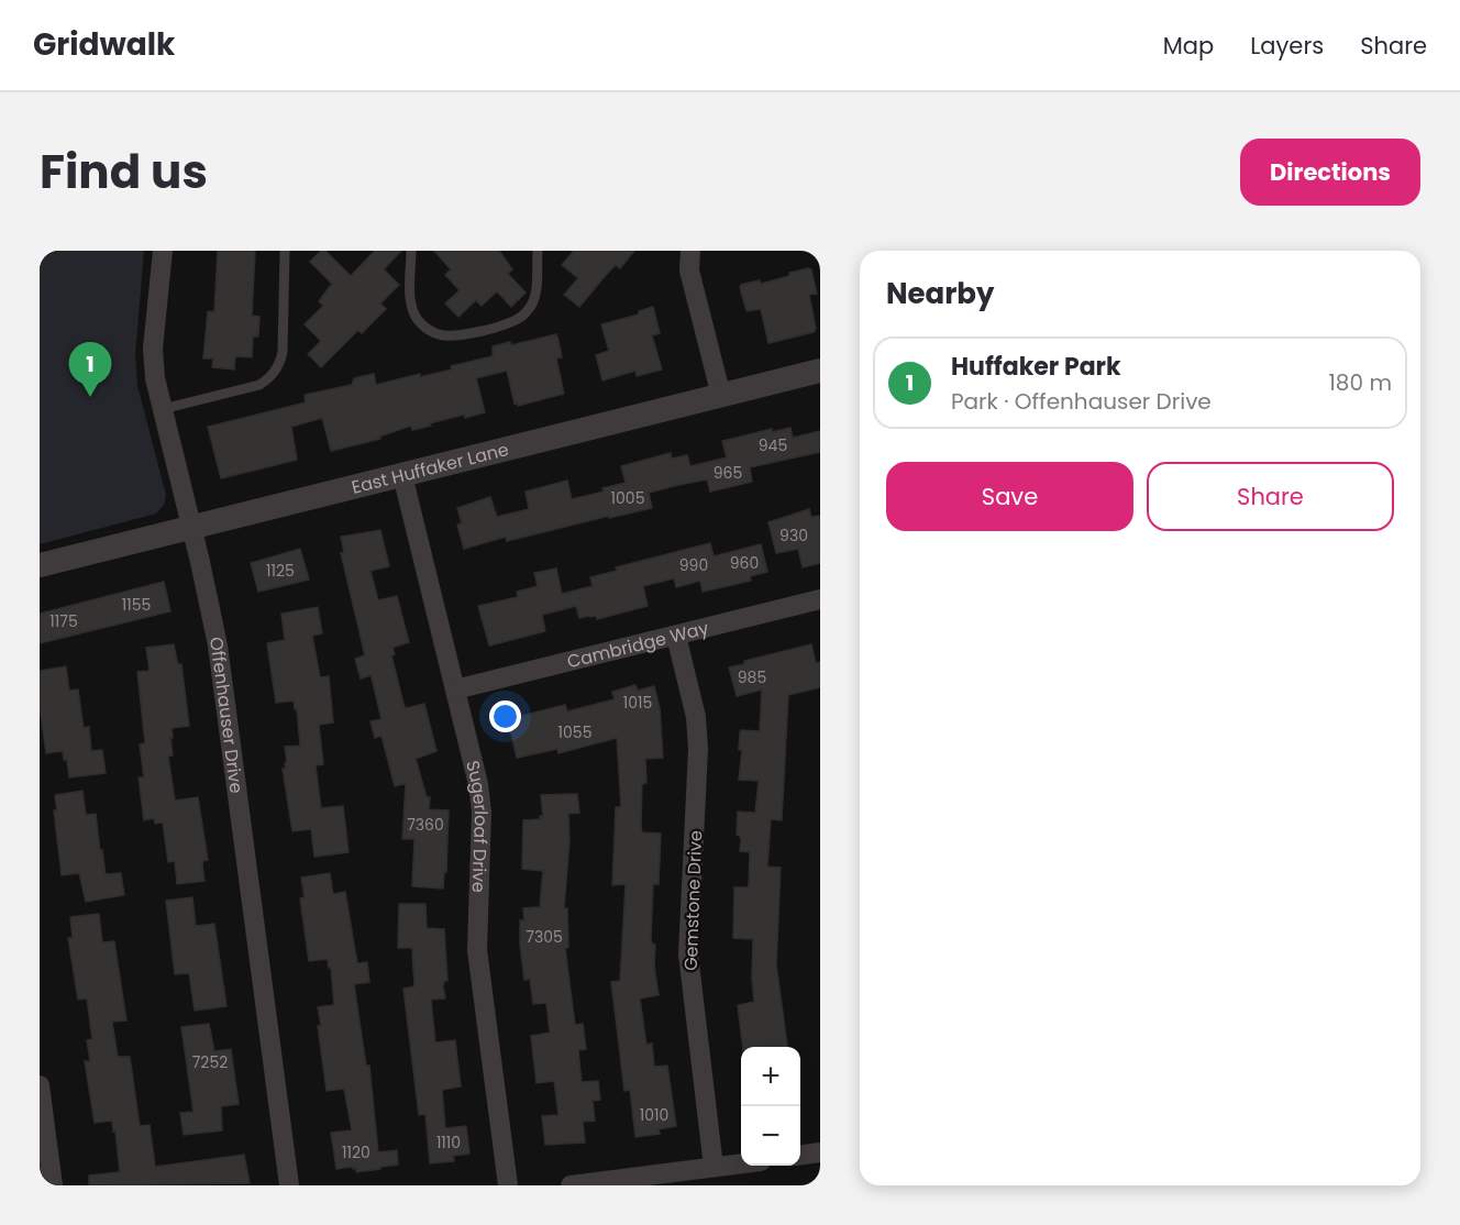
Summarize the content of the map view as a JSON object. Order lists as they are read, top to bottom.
{
  "streets": {
    "street": [
      "East Huffaker Lane",
      "Cambridge Way",
      "Offenhauser Drive",
      "Sugerloaf Drive",
      "Gemstone Drive"
    ]
  },
  "crossings": [
    ["East Huffaker Lane", "Offenhauser Drive"],
    ["East Huffaker Lane", "Sugerloaf Drive"],
    ["Cambridge Way", "Sugerloaf Drive"],
    ["Cambridge Way", "Gemstone Drive"]
  ],
  "house_numbers": [
    "945",
    "965",
    "1005",
    "930",
    "960",
    "990",
    "1125",
    "1155",
    "1175",
    "985",
    "1015",
    "1055",
    "7360",
    "7305",
    "7252",
    "1010",
    "1110",
    "1120"
  ],
  "page": {
    "header": "Gridwalk",
    "nav": ["Map", "Layers", "Share"],
    "title": "Find us",
    "buttons": [
      "Directions",
      ["Save", "Share"]
    ],
    "heading": "Nearby",
    "list": [
      {
        "mark": "1",
        "name": "Huffaker Park",
        "note": "Park · Offenhauser Drive",
        "value": "180 m"
      }
    ],
    "pins": "1",
    "map_buttons": ["+", "−"]
  }
}
